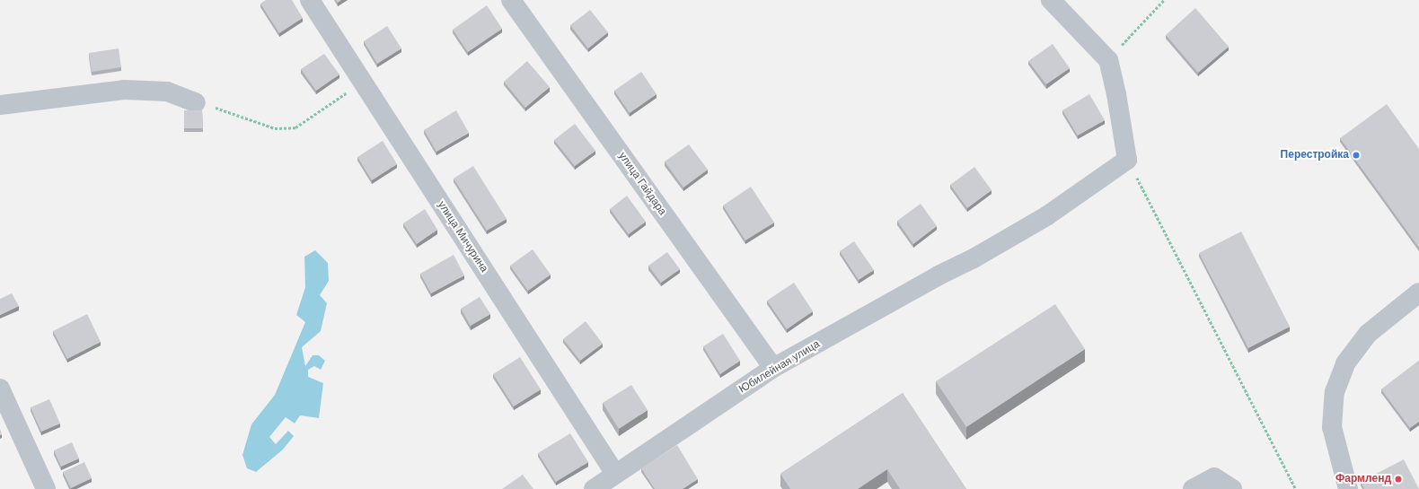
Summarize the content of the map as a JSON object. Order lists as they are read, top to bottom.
{
  "streets": {
    "street": ["улица Гайдара", "улица Мичурина", "Юбилейная улица"]
  },
  "crossings": [
    ["улица Гайдара", "Юбилейная улица"],
    ["улица Мичурина", "Юбилейная улица"]
  ],
  "places": ["Перестройка", "Фармленд"]
}
